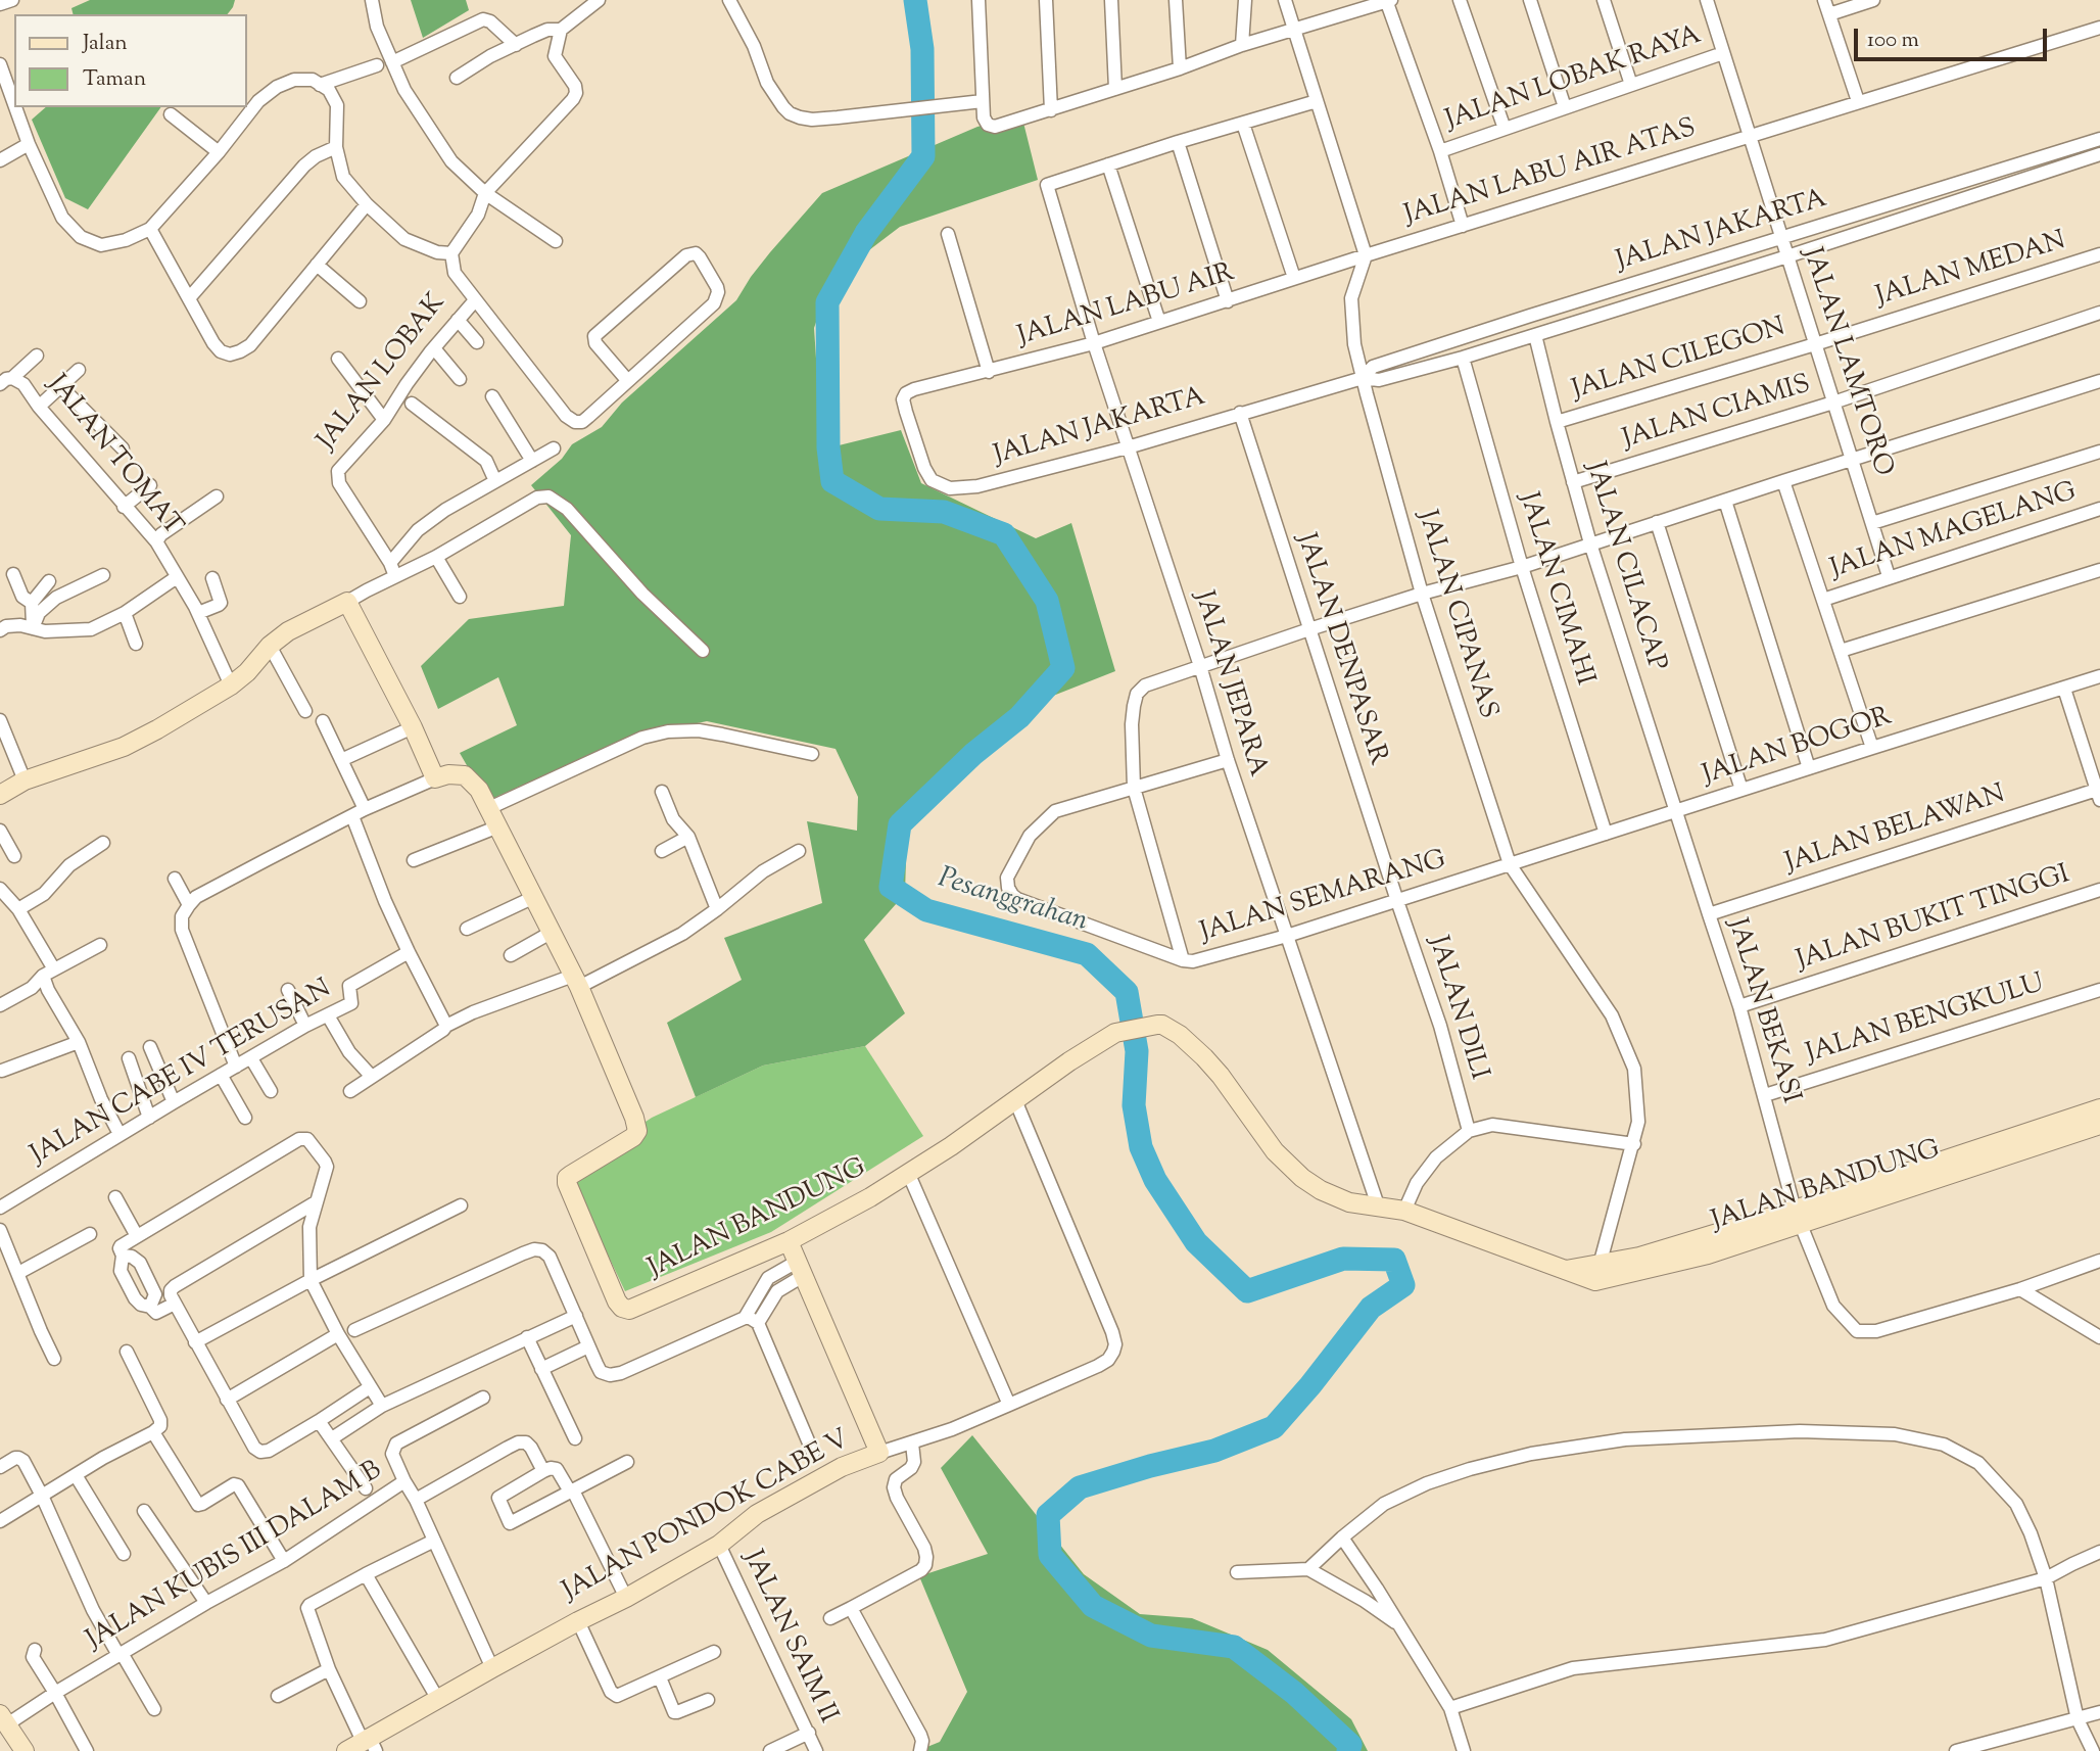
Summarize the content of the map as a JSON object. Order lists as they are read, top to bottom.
{
  "streets": {
    "street": [
      "JALAN LOBAK RAYA",
      "JALAN LABU AIR ATAS",
      "JALAN JAKARTA",
      "JALAN MEDAN",
      "JALAN LABU AIR",
      "JALAN CILEGON",
      "JALAN LAMTORO",
      "JALAN LOBAK",
      "JALAN CIAMIS",
      "JALAN TOMAT",
      "JALAN MAGELANG",
      "JALAN CILACAP",
      "JALAN CIMAHI",
      "JALAN CIPANAS",
      "JALAN DENPASAR",
      "JALAN JEPARA",
      "JALAN BOGOR",
      "JALAN BELAWAN",
      "JALAN SEMARANG",
      "JALAN BUKIT TINGGI",
      "JALAN DILI",
      "JALAN BEKASI",
      "JALAN BENGKULU",
      "JALAN CABE IV TERUSAN",
      "JALAN BANDUNG",
      "JALAN PONDOK CABE V",
      "JALAN KUBIS III DALAM B",
      "JALAN SAIM II"
    ]
  },
  "crossings": [
    ["JALAN LOBAK RAYA", "JALAN LAMTORO"],
    ["JALAN LABU AIR ATAS", "JALAN LABU AIR"],
    ["JALAN LABU AIR ATAS", "JALAN LAMTORO"],
    ["JALAN LABU AIR ATAS", "JALAN CIPANAS"],
    ["JALAN JAKARTA", "JALAN LABU AIR"],
    ["JALAN JAKARTA", "JALAN LAMTORO"],
    ["JALAN JAKARTA", "JALAN CILACAP"],
    ["JALAN JAKARTA", "JALAN CIMAHI"],
    ["JALAN JAKARTA", "JALAN CIPANAS"],
    ["JALAN JAKARTA", "JALAN DENPASAR"],
    ["JALAN JAKARTA", "JALAN JEPARA"],
    ["JALAN MEDAN", "JALAN CILEGON"],
    ["JALAN MEDAN", "JALAN LAMTORO"],
    ["JALAN LABU AIR", "JALAN CIPANAS"],
    ["JALAN LABU AIR", "JALAN JEPARA"],
    ["JALAN CILEGON", "JALAN LAMTORO"],
    ["JALAN CILEGON", "JALAN CILACAP"],
    ["JALAN LAMTORO", "JALAN CIAMIS"],
    ["JALAN LAMTORO", "JALAN MAGELANG"],
    ["JALAN CIAMIS", "JALAN CILACAP"],
    ["JALAN CILACAP", "JALAN BOGOR"],
    ["JALAN CILACAP", "JALAN BEKASI"],
    ["JALAN CIMAHI", "JALAN BOGOR"],
    ["JALAN CIPANAS", "JALAN BOGOR"],
    ["JALAN CIPANAS", "JALAN SEMARANG"],
    ["JALAN CIPANAS", "JALAN BANDUNG"],
    ["JALAN DENPASAR", "JALAN SEMARANG"],
    ["JALAN DENPASAR", "JALAN DILI"],
    ["JALAN JEPARA", "JALAN SEMARANG"],
    ["JALAN JEPARA", "JALAN BANDUNG"],
    ["JALAN BOGOR", "JALAN SEMARANG"],
    ["JALAN BOGOR", "JALAN BEKASI"],
    ["JALAN BELAWAN", "JALAN BEKASI"],
    ["JALAN SEMARANG", "JALAN DILI"],
    ["JALAN BUKIT TINGGI", "JALAN BEKASI"],
    ["JALAN BEKASI", "JALAN BENGKULU"],
    ["JALAN BEKASI", "JALAN BANDUNG"],
    ["JALAN BANDUNG", "JALAN PONDOK CABE V"],
    ["JALAN PONDOK CABE V", "JALAN SAIM II"]
  ],
  "water": ["Pesanggrahan"],
  "legend": ["Jalan", "Taman"],
  "scale_bar": "100 m"
}
